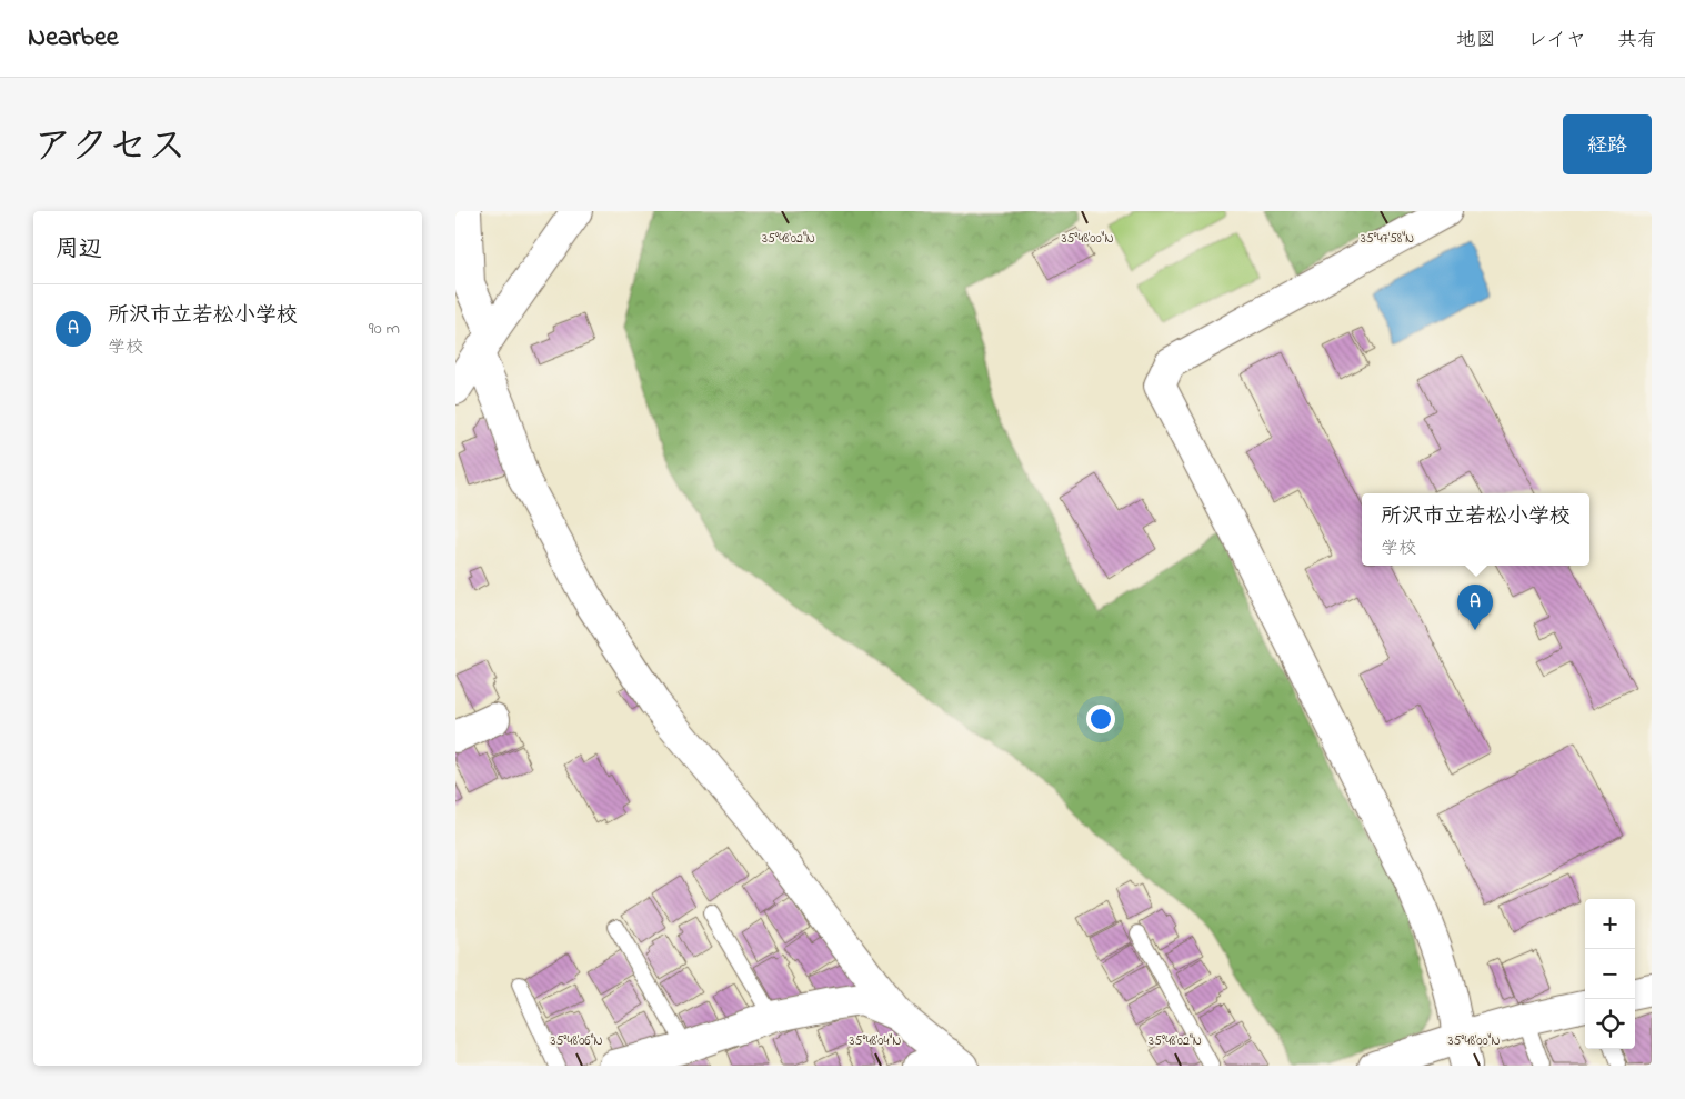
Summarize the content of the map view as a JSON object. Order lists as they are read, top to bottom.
{
  "page": {
    "header": "Nearbee",
    "nav": ["地図", "レイヤ", "共有"],
    "title": "アクセス",
    "buttons": "経路",
    "heading": "周辺",
    "list": [
      {
        "mark": "A",
        "name": "所沢市立若松小学校",
        "note": "学校",
        "value": "90 m"
      }
    ],
    "popup": ["所沢市立若松小学校", "学校"],
    "pins": "A",
    "map_buttons": ["+", "−"]
  },
  "coordinates": [
    "35°48'02\"N",
    "35°47'58\"N",
    "35°48'00\"N",
    "35°48'06\"N",
    "35°48'04\"N"
  ]
}
